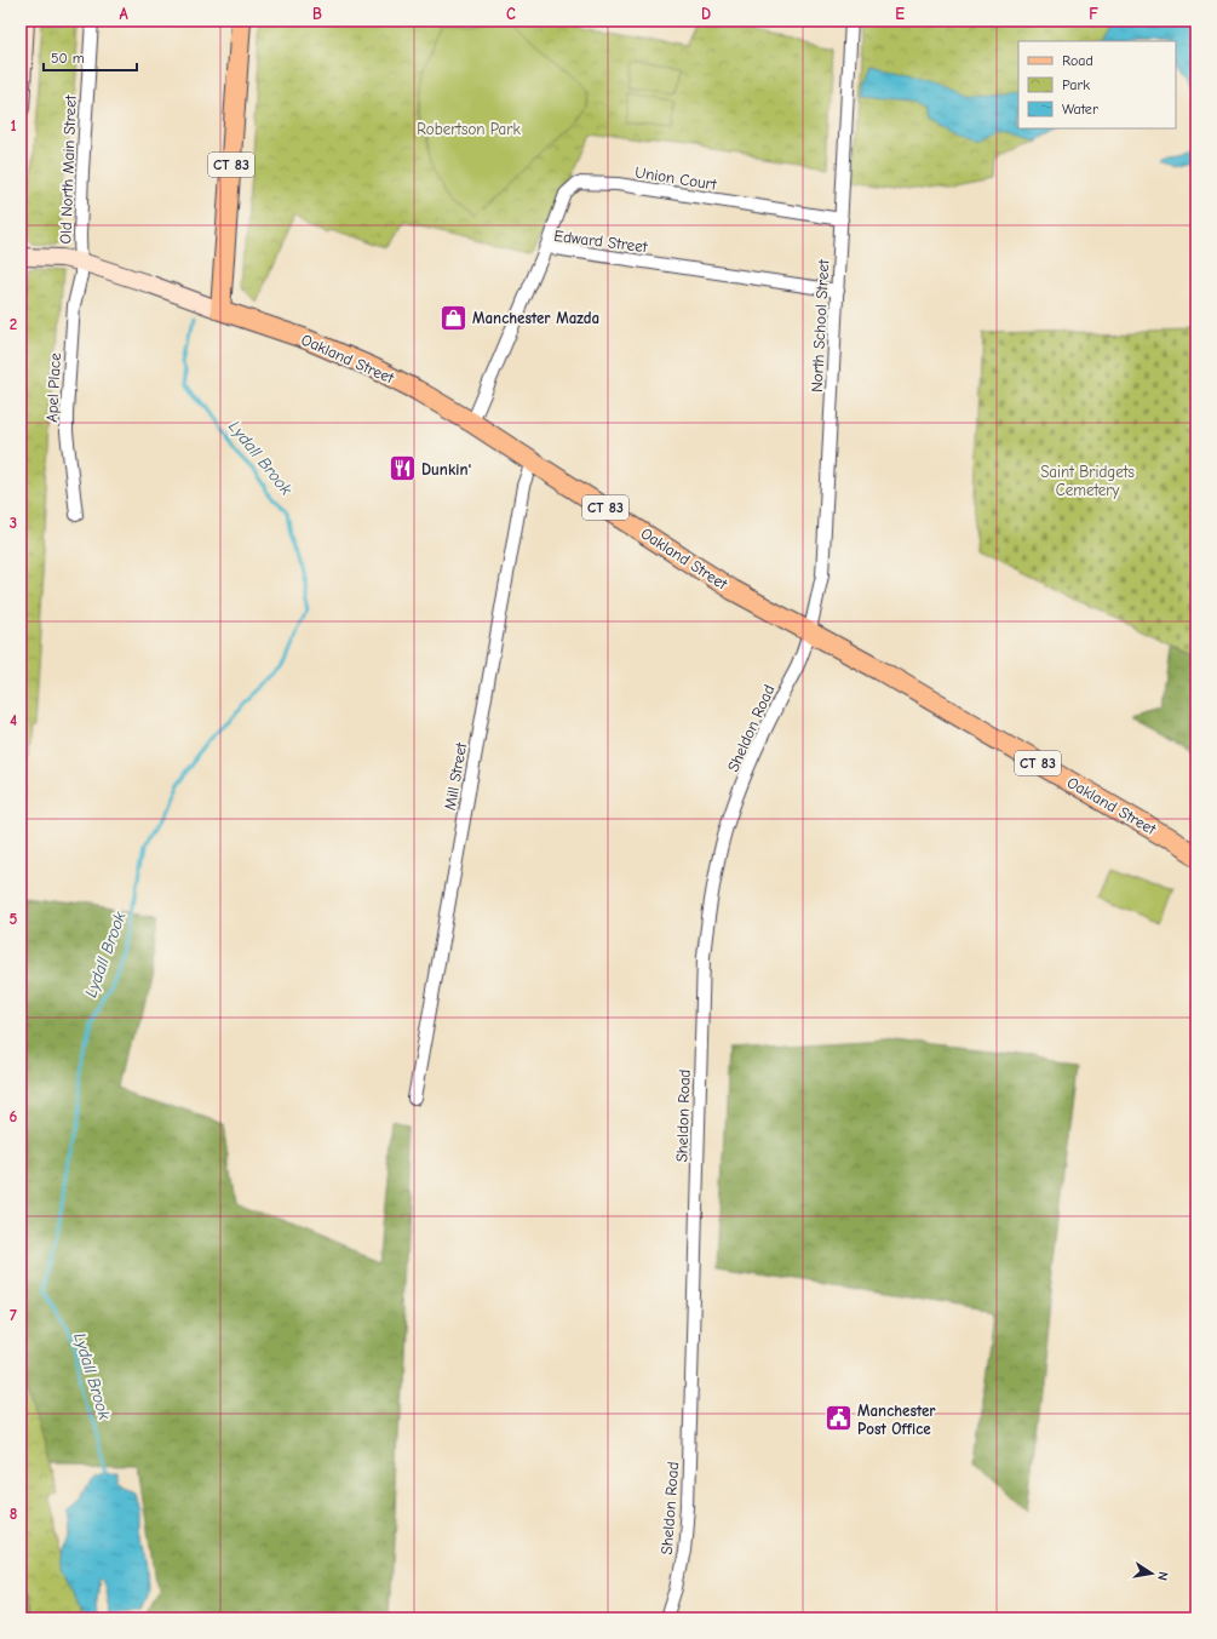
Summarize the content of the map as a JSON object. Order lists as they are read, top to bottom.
{
  "streets": {
    "main road": ["CT 83", "Oakland Street"],
    "street": [
      "Old North Main Street",
      "Union Court",
      "Edward Street",
      "North School Street",
      "Apel Place",
      "Sheldon Road",
      "Mill Street"
    ]
  },
  "crossings": [
    ["CT 83", "Oakland Street"],
    ["Old North Main Street", "Oakland Street"],
    ["Old North Main Street", "Apel Place"],
    ["Union Court", "Edward Street"],
    ["Union Court", "North School Street"],
    ["Edward Street", "North School Street"],
    ["Edward Street", "Oakland Street"],
    ["North School Street", "Oakland Street"],
    ["North School Street", "Sheldon Road"],
    ["Oakland Street", "Apel Place"],
    ["Oakland Street", "Sheldon Road"],
    ["Oakland Street", "Mill Street"]
  ],
  "water": ["Lydall Brook"],
  "parks": ["Robertson Park", "Saint Bridgets Cemetery"],
  "places": {
    "shop": ["Manchester Mazda"],
    "restaurant": ["Dunkin'"],
    "public building": ["Manchester Post Office"]
  },
  "legend": ["Road", "Park", "Water"],
  "scale_bar": "50 m",
  "north": "right",
  "grid": {
    "columns": [
      "A",
      "B",
      "C",
      "D",
      "E",
      "F"
    ],
    "rows": [
      "1",
      "2",
      "3",
      "4",
      "5",
      "6",
      "7",
      "8"
    ]
  }
}
